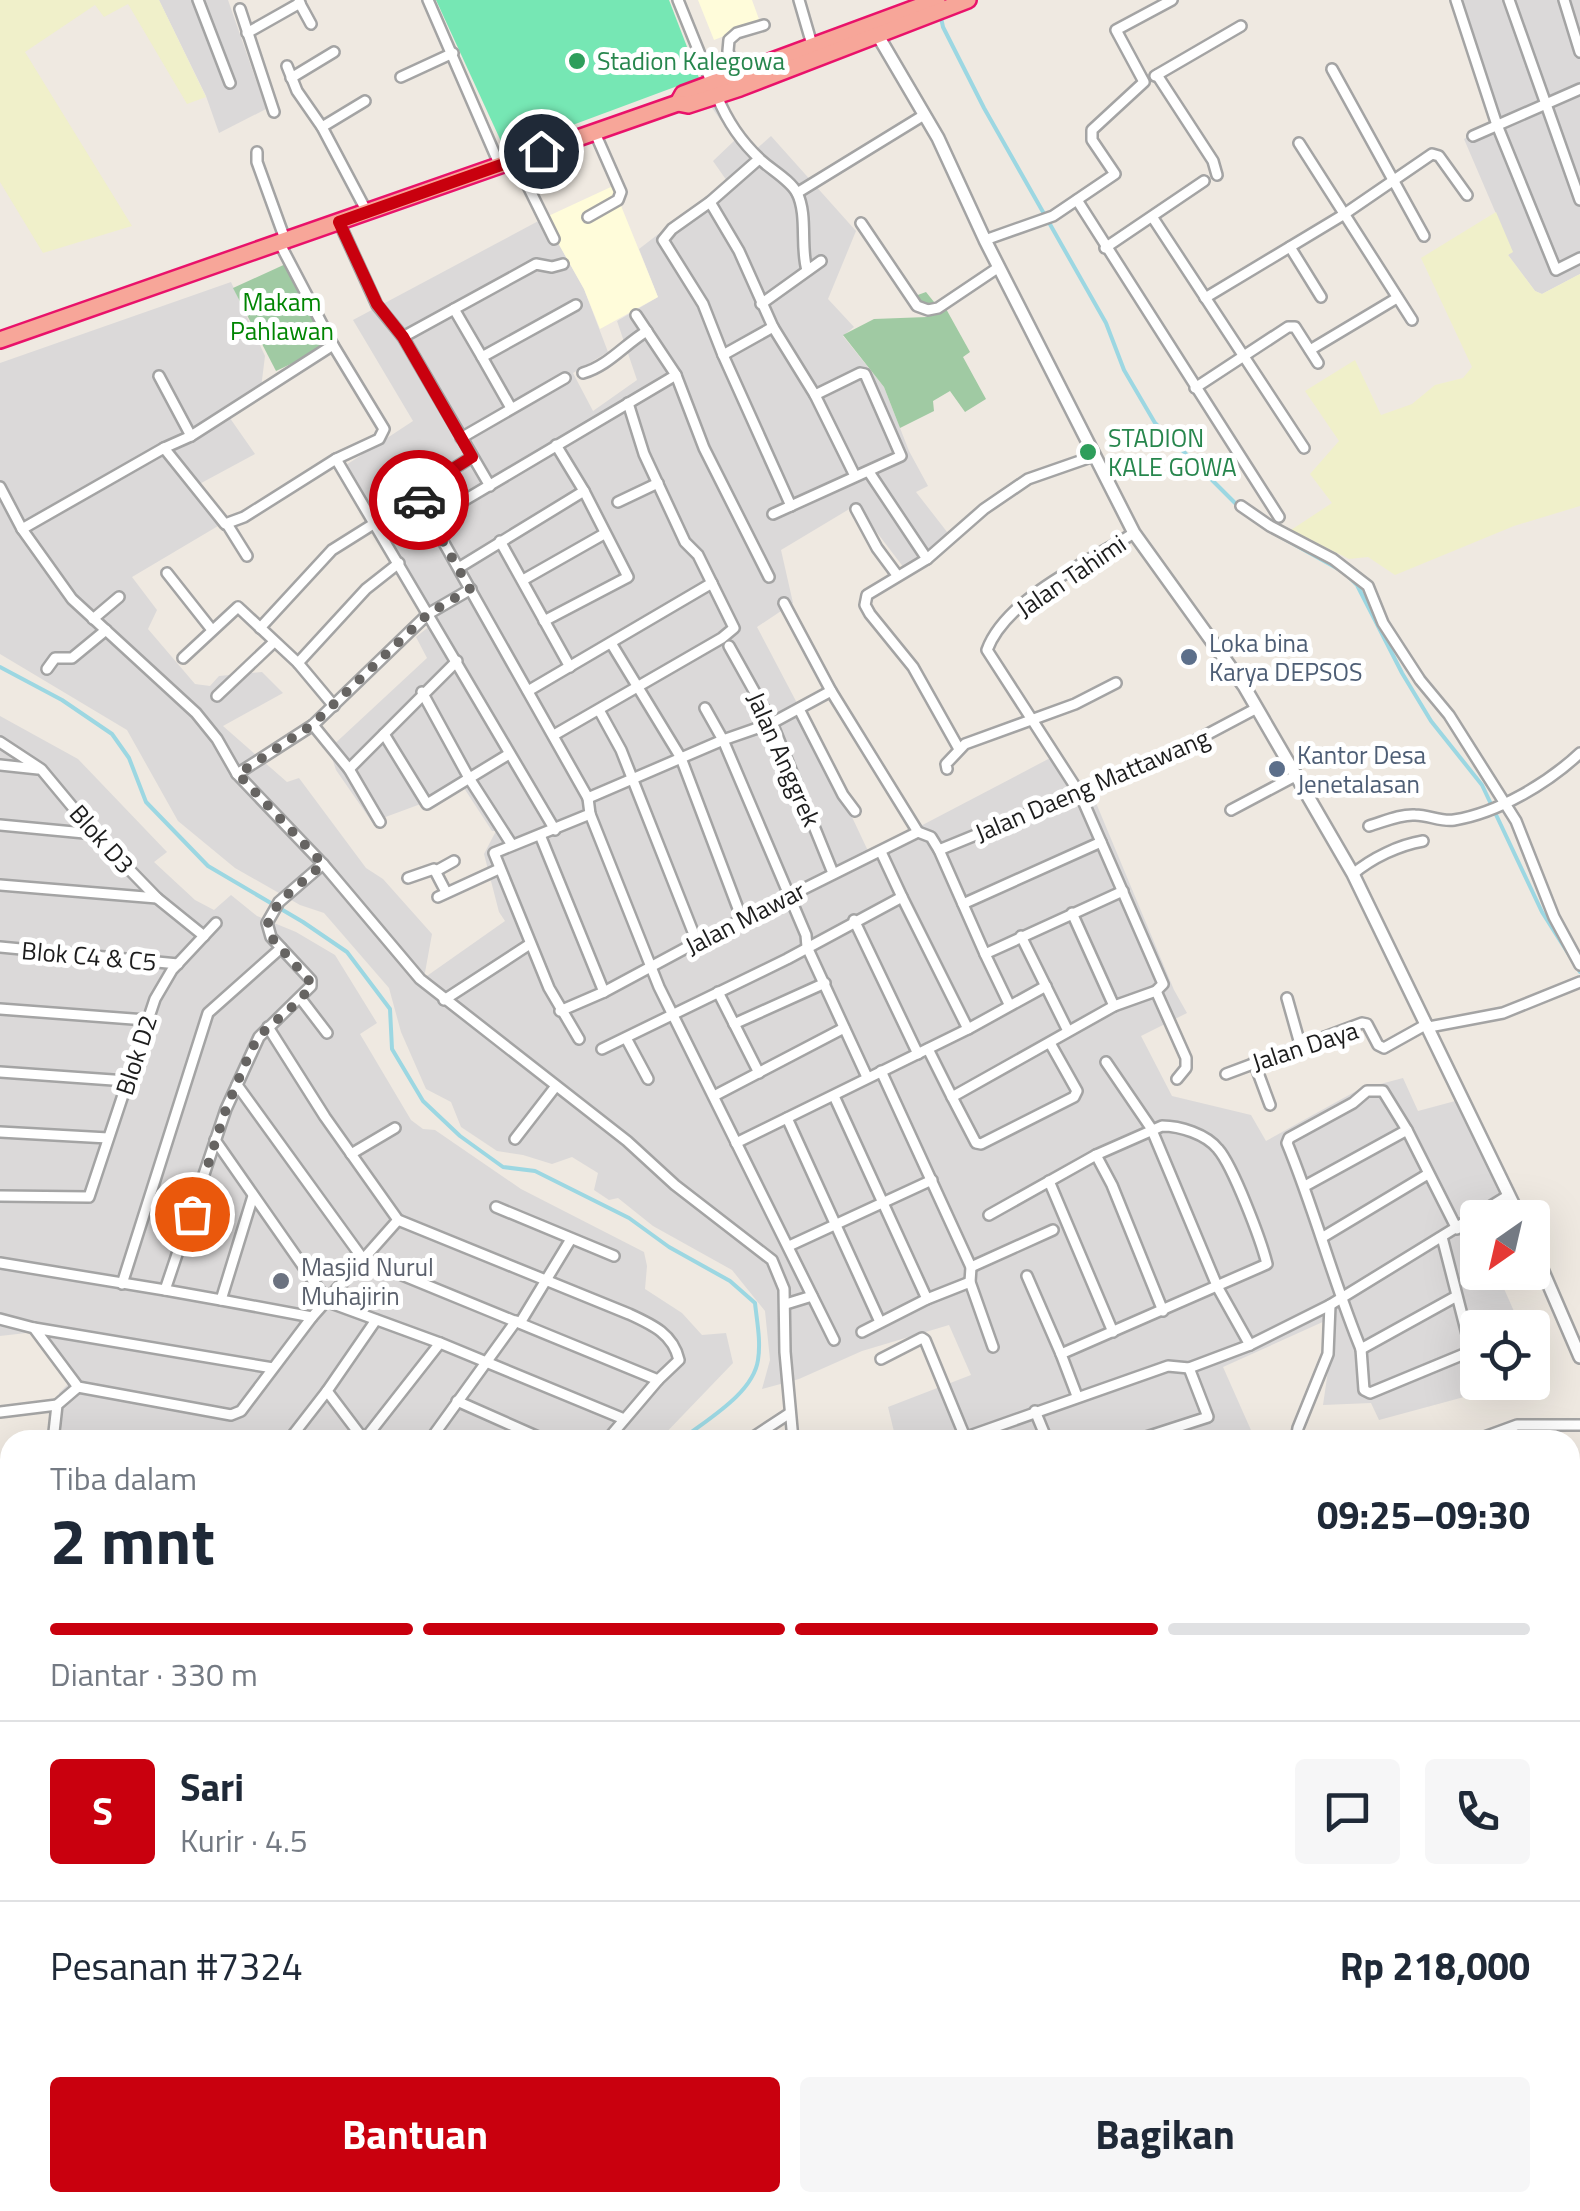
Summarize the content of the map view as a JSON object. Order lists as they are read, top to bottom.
{
  "streets": {
    "street": [
      "Jalan Tahimi",
      "Jalan Anggrek",
      "Jalan Daeng Mattawang",
      "Blok D3",
      "Jalan Mawar",
      "Blok C4 & C5",
      "Jalan Daya",
      "Blok D2"
    ]
  },
  "crossings": [
    ["Jalan Anggrek", "Jalan Mawar"],
    ["Blok D3", "Blok D2"],
    ["Blok C4 & C5", "Blok D2"]
  ],
  "parks": ["Makam Pahlawan"],
  "places": [
    "Stadion Kalegowa",
    "STADION KALE GOWA",
    "Loka bina Karya DEPSOS",
    "Kantor Desa Jenetalasan",
    "Masjid Nurul Muhajirin"
  ],
  "north": "bottom left",
  "page": {
    "heading": ["2 mnt", "Tiba dalam", "09:25–09:30"],
    "panel": [
      "Sari",
      "Kurir · 4.5",
      "Pesanan #7324",
      "Rp 218,000"
    ],
    "bar": "Diantar · 330 m",
    "round": "S",
    "buttons": ["Bantuan", "Bagikan"]
  }
}
